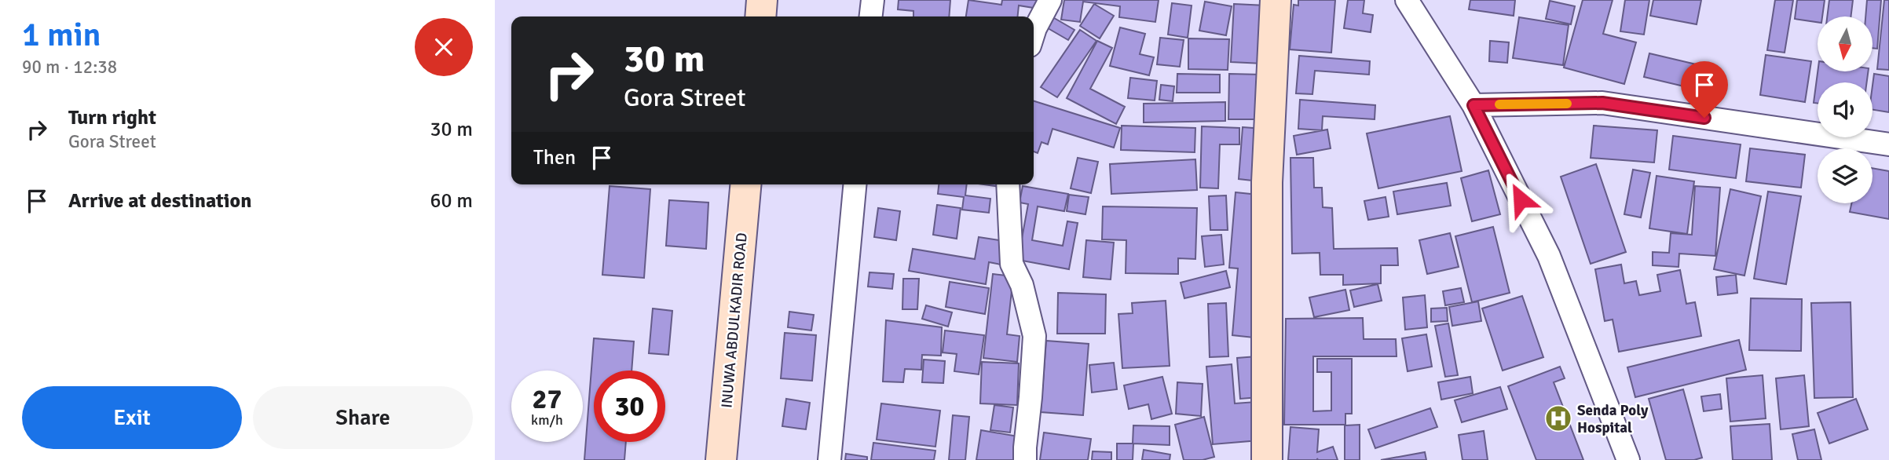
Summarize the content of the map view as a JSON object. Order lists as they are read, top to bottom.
{
  "streets": {
    "street": ["INUWA ABDULKADIR ROAD"]
  },
  "places": {
    "hospital": ["Senda Poly Hospital"]
  },
  "north": "bottom",
  "page": {
    "heading": ["1 min", "90 m · 12:38"],
    "turn": ["30 m", "Gora Street"],
    "list": [
      {
        "name": "Turn right",
        "note": "Gora Street",
        "value": "30 m"
      },
      {
        "name": "Arrive at destination",
        "value": "60 m"
      }
    ],
    "then": "Then",
    "speed": "27 km/h",
    "limit": "30",
    "buttons": ["Exit", "Share"]
  }
}
